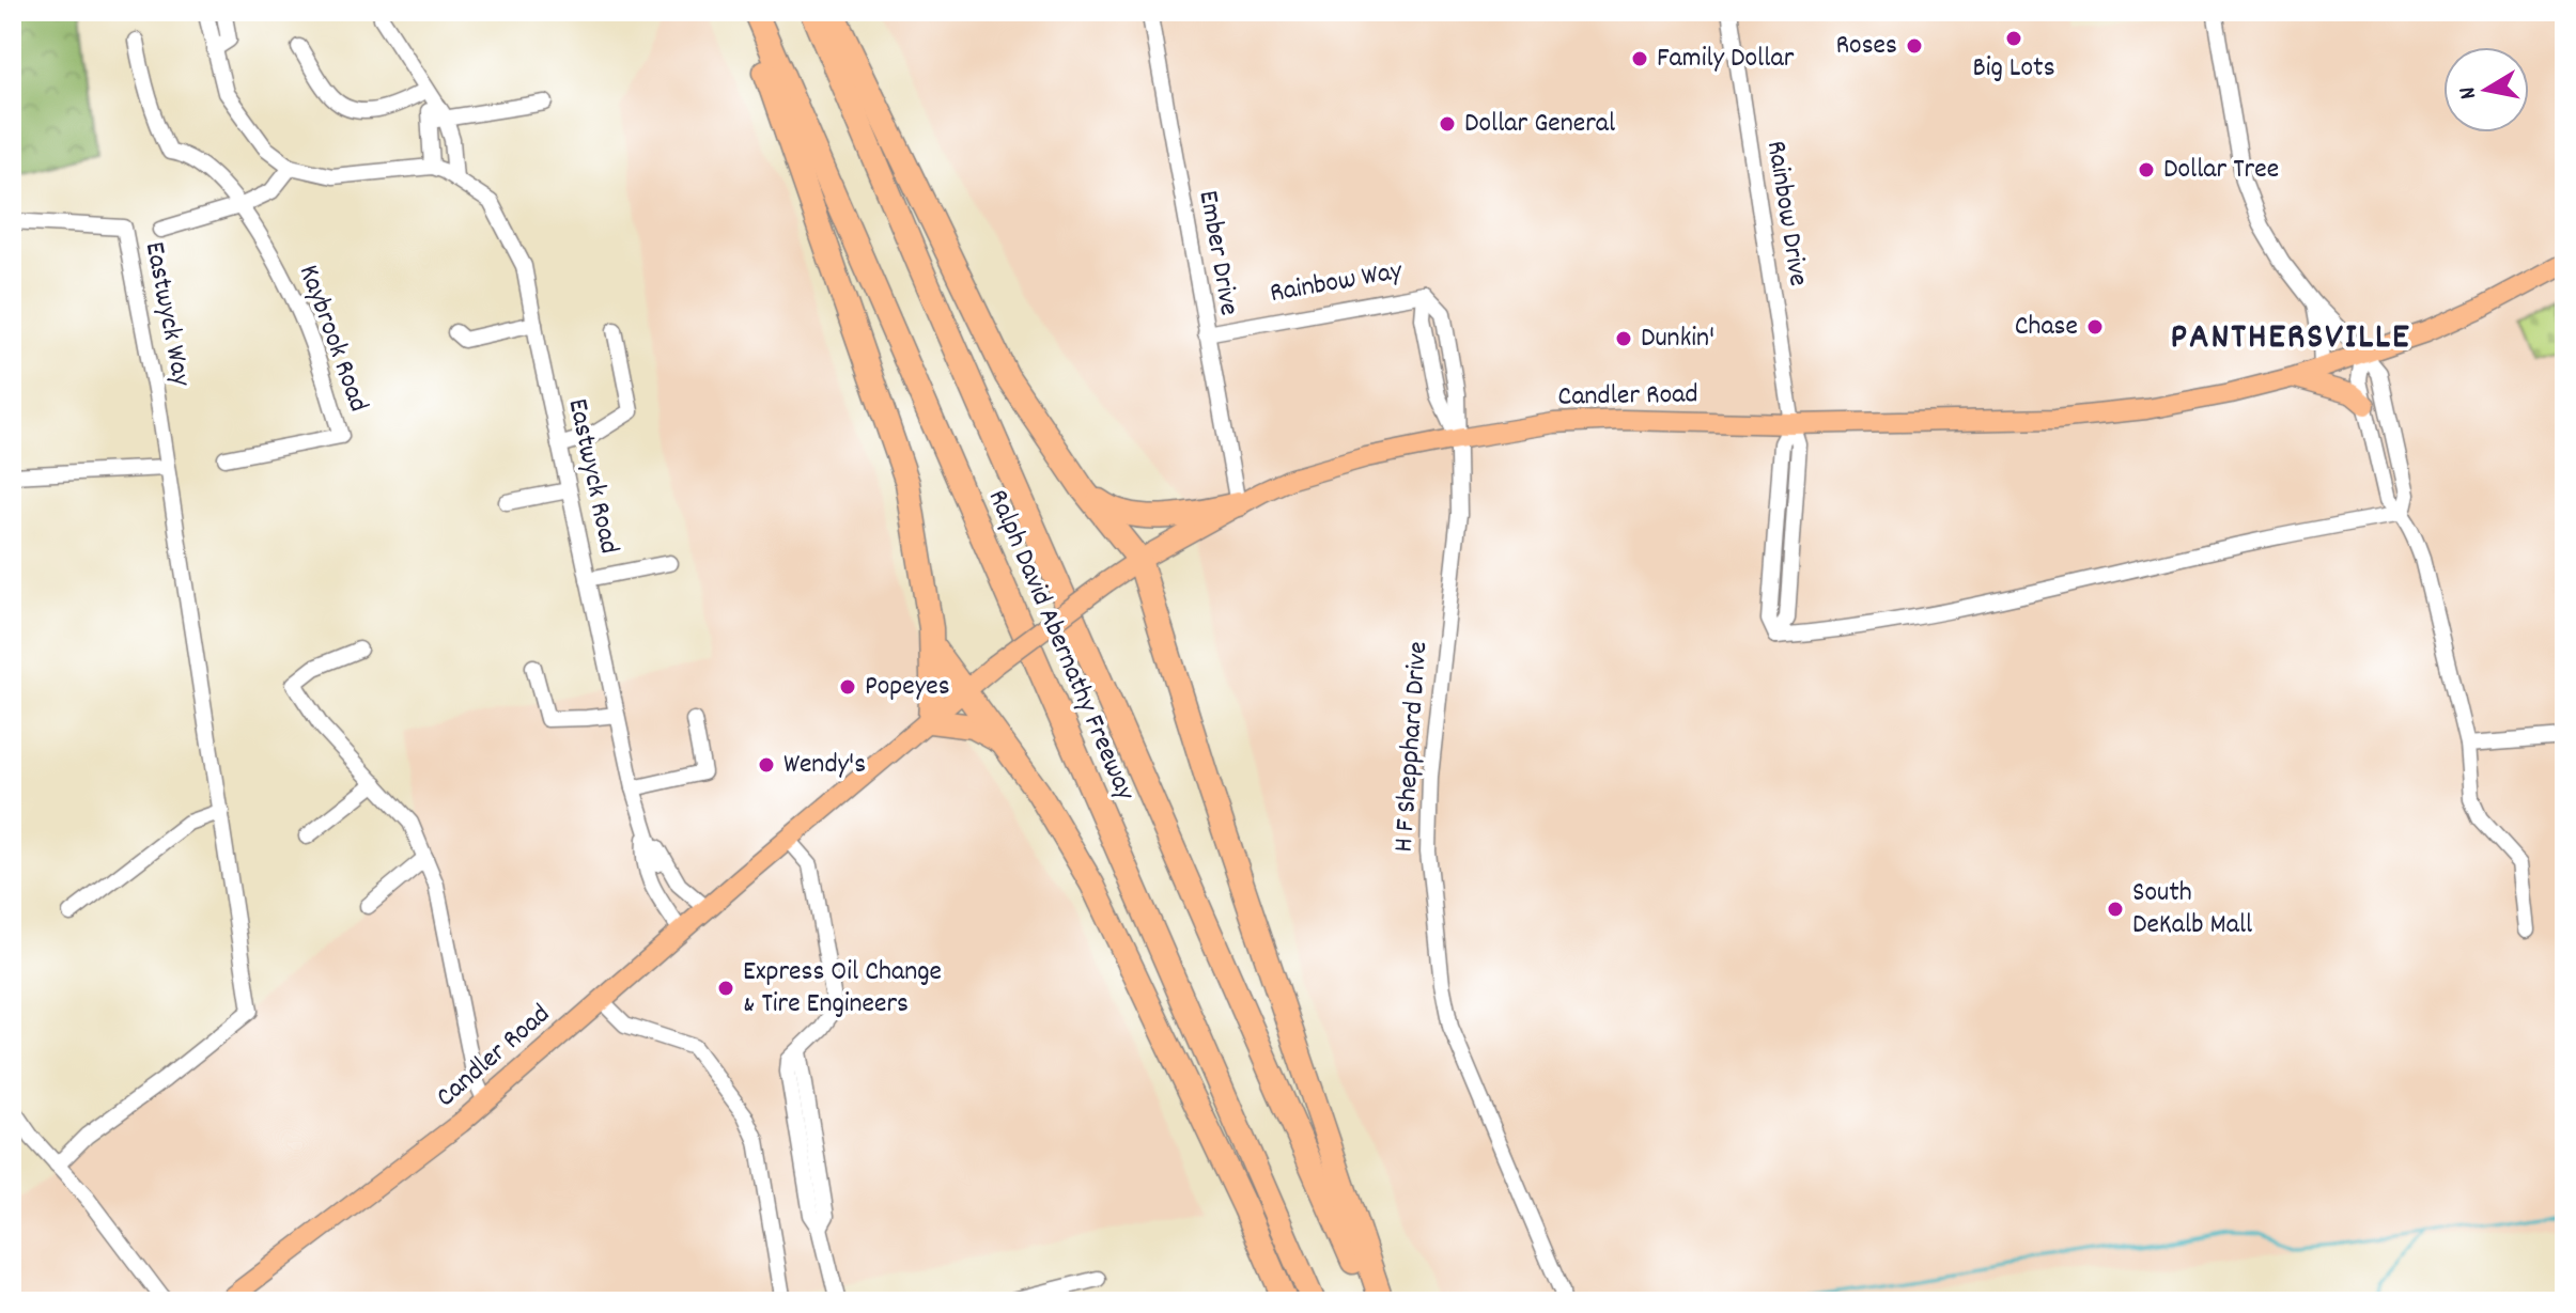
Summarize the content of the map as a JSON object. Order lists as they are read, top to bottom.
{
  "streets": {
    "highway": ["Ralph David Abernathy Freeway"],
    "main road": ["Candler Road"],
    "street": [
      "Rainbow Drive",
      "Ember Drive",
      "Rainbow Way",
      "Eastwyck Way",
      "Kaybrook Road",
      "Eastwyck Road",
      "H F Shepphard Drive"
    ]
  },
  "crossings": [
    ["Rainbow Drive", "Candler Road"],
    ["Ember Drive", "Rainbow Way"],
    ["Ember Drive", "Candler Road"],
    ["Rainbow Way", "Candler Road"],
    ["Rainbow Way", "H F Shepphard Drive"],
    ["Eastwyck Way", "Kaybrook Road"],
    ["Candler Road", "Eastwyck Road"],
    ["Candler Road", "H F Shepphard Drive"]
  ],
  "districts": ["PANTHERSVILLE"],
  "places": [
    "Big Lots",
    "Roses",
    "Family Dollar",
    "Dollar General",
    "Dollar Tree",
    "Chase",
    "Dunkin'",
    "Popeyes",
    "Wendy's",
    "South DeKalb Mall",
    "Express Oil Change & Tire Engineers"
  ],
  "north": "left"
}
